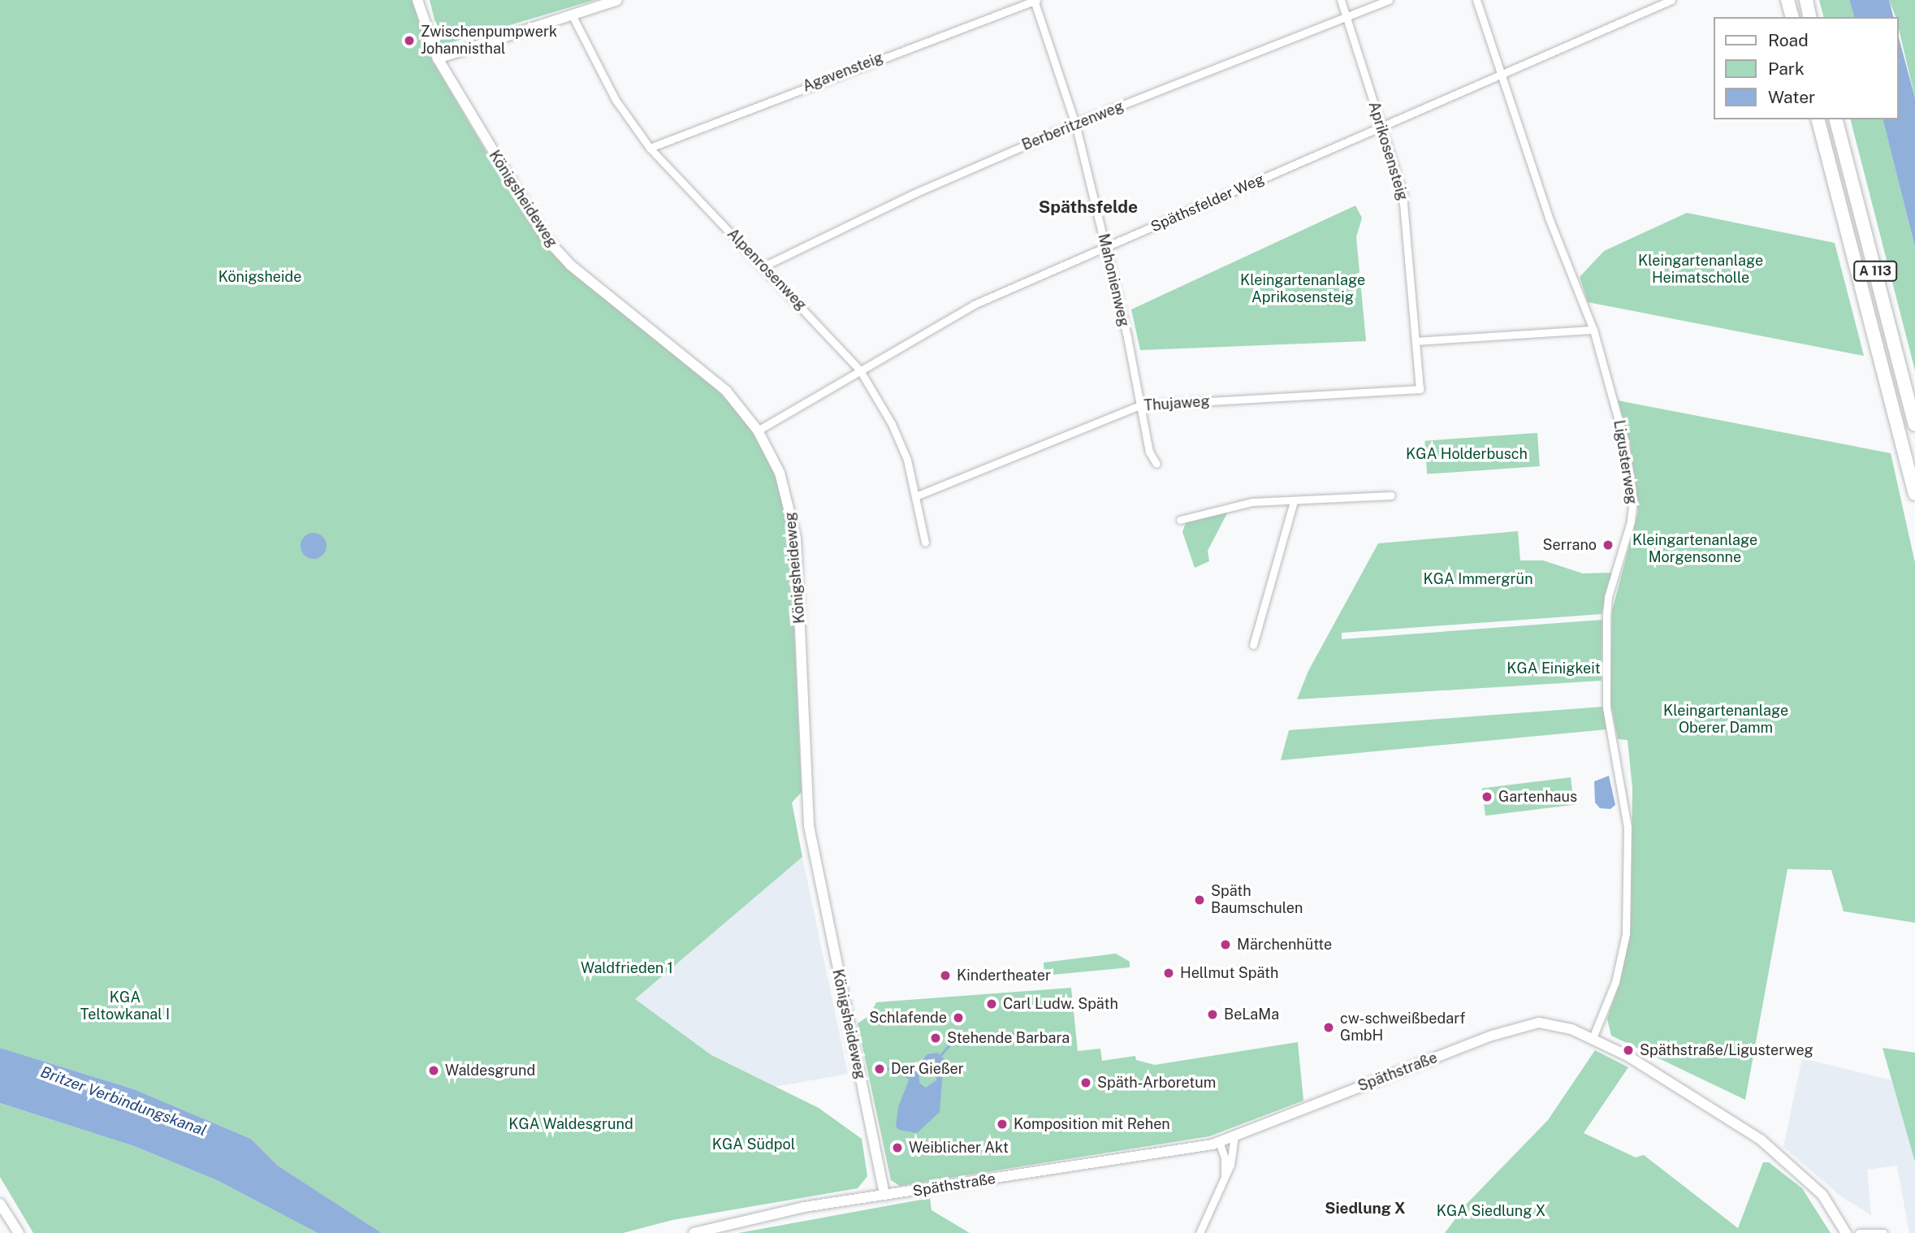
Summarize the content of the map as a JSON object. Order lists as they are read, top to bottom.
{
  "streets": {
    "highway": ["A 113"],
    "street": [
      "Agavensteig",
      "Berberitzenweg",
      "Aprikosensteig",
      "Königsheideweg",
      "Späthsfelder Weg",
      "Alpenrosenweg",
      "Mahonienweg",
      "Thujaweg",
      "Ligusterweg",
      "Späthstraße"
    ]
  },
  "crossings": [
    ["Agavensteig", "Alpenrosenweg"],
    ["Agavensteig", "Mahonienweg"],
    ["Berberitzenweg", "Aprikosensteig"],
    ["Berberitzenweg", "Alpenrosenweg"],
    ["Berberitzenweg", "Mahonienweg"],
    ["Aprikosensteig", "Späthsfelder Weg"],
    ["Aprikosensteig", "Thujaweg"],
    ["Königsheideweg", "Späthsfelder Weg"],
    ["Königsheideweg", "Späthstraße"],
    ["Späthsfelder Weg", "Alpenrosenweg"],
    ["Späthsfelder Weg", "Mahonienweg"],
    ["Späthsfelder Weg", "Ligusterweg"],
    ["Alpenrosenweg", "Thujaweg"],
    ["Mahonienweg", "Thujaweg"],
    ["Ligusterweg", "Späthstraße"]
  ],
  "districts": ["Späthsfelde", "Siedlung X"],
  "water": ["Britzer Verbindungskanal"],
  "parks": [
    "Kleingartenanlage Heimatscholle",
    "Königsheide",
    "Kleingartenanlage Aprikosensteig",
    "KGA Holderbusch",
    "Kleingartenanlage Morgensonne",
    "KGA Immergrün",
    "KGA Einigkeit",
    "Kleingartenanlage Oberer Damm",
    "Waldfrieden 1",
    "KGA Teltowkanal I",
    "KGA Waldesgrund",
    "KGA Südpol",
    "KGA Siedlung X"
  ],
  "places": [
    "Zwischenpumpwerk Johannisthal",
    "Serrano",
    "Gartenhaus",
    "Späth Baumschulen",
    "Märchenhütte",
    "Hellmut Späth",
    "Kindertheater",
    "Carl Ludw. Späth",
    "BeLaMa",
    "Schlafende",
    "cw-schweißbedarf GmbH",
    "Stehende Barbara",
    "Späthstraße/Ligusterweg",
    "Der Gießer",
    "Waldesgrund",
    "Späth-Arboretum",
    "Komposition mit Rehen",
    "Weiblicher Akt"
  ],
  "legend": ["Road", "Park", "Water"]
}
